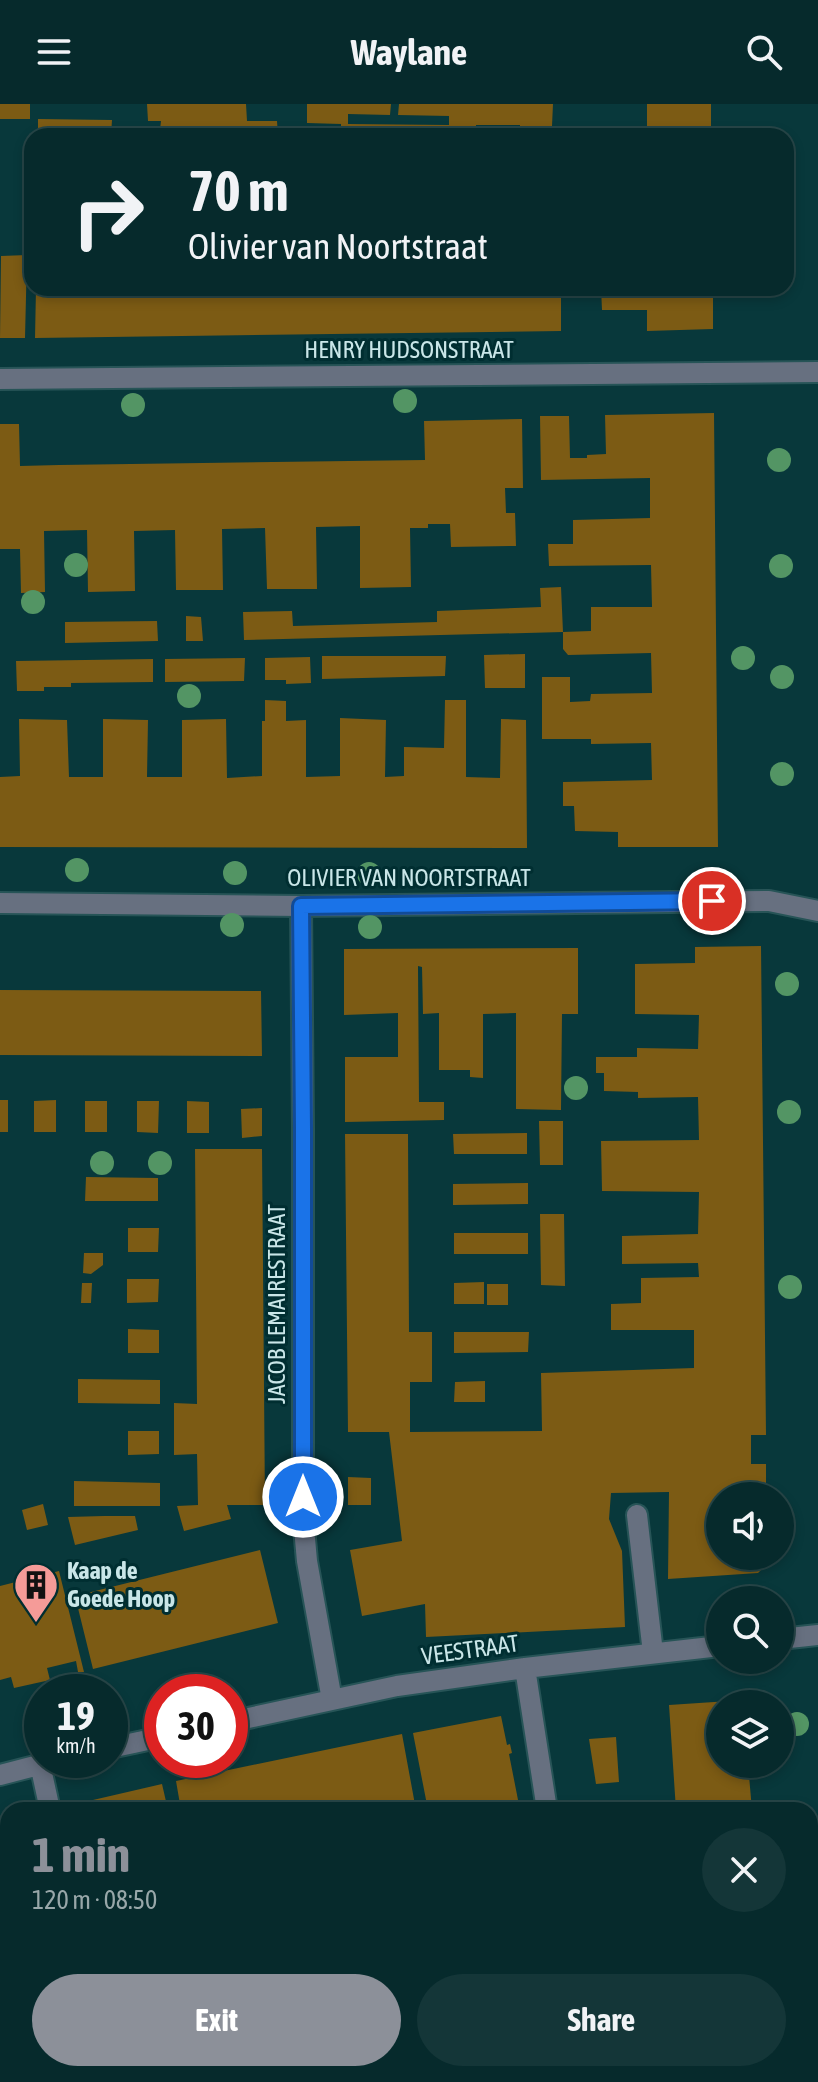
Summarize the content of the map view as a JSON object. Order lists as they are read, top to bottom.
{
  "streets": {
    "street": [
      "HENRY HUDSONSTRAAT",
      "OLIVIER VAN NOORTSTRAAT",
      "JACOB LEMAIRESTRAAT",
      "VEESTRAAT"
    ]
  },
  "crossings": [
    ["OLIVIER VAN NOORTSTRAAT", "JACOB LEMAIRESTRAAT"],
    ["JACOB LEMAIRESTRAAT", "VEESTRAAT"]
  ],
  "places": {
    "building": ["Kaap de Goede Hoop"]
  },
  "page": {
    "header": "Waylane",
    "turn": ["70 m", "Olivier van Noortstraat"],
    "speed": "19 km/h",
    "limit": "30",
    "heading": ["1 min", "120 m · 08:50"],
    "buttons": ["Exit", "Share"]
  }
}
